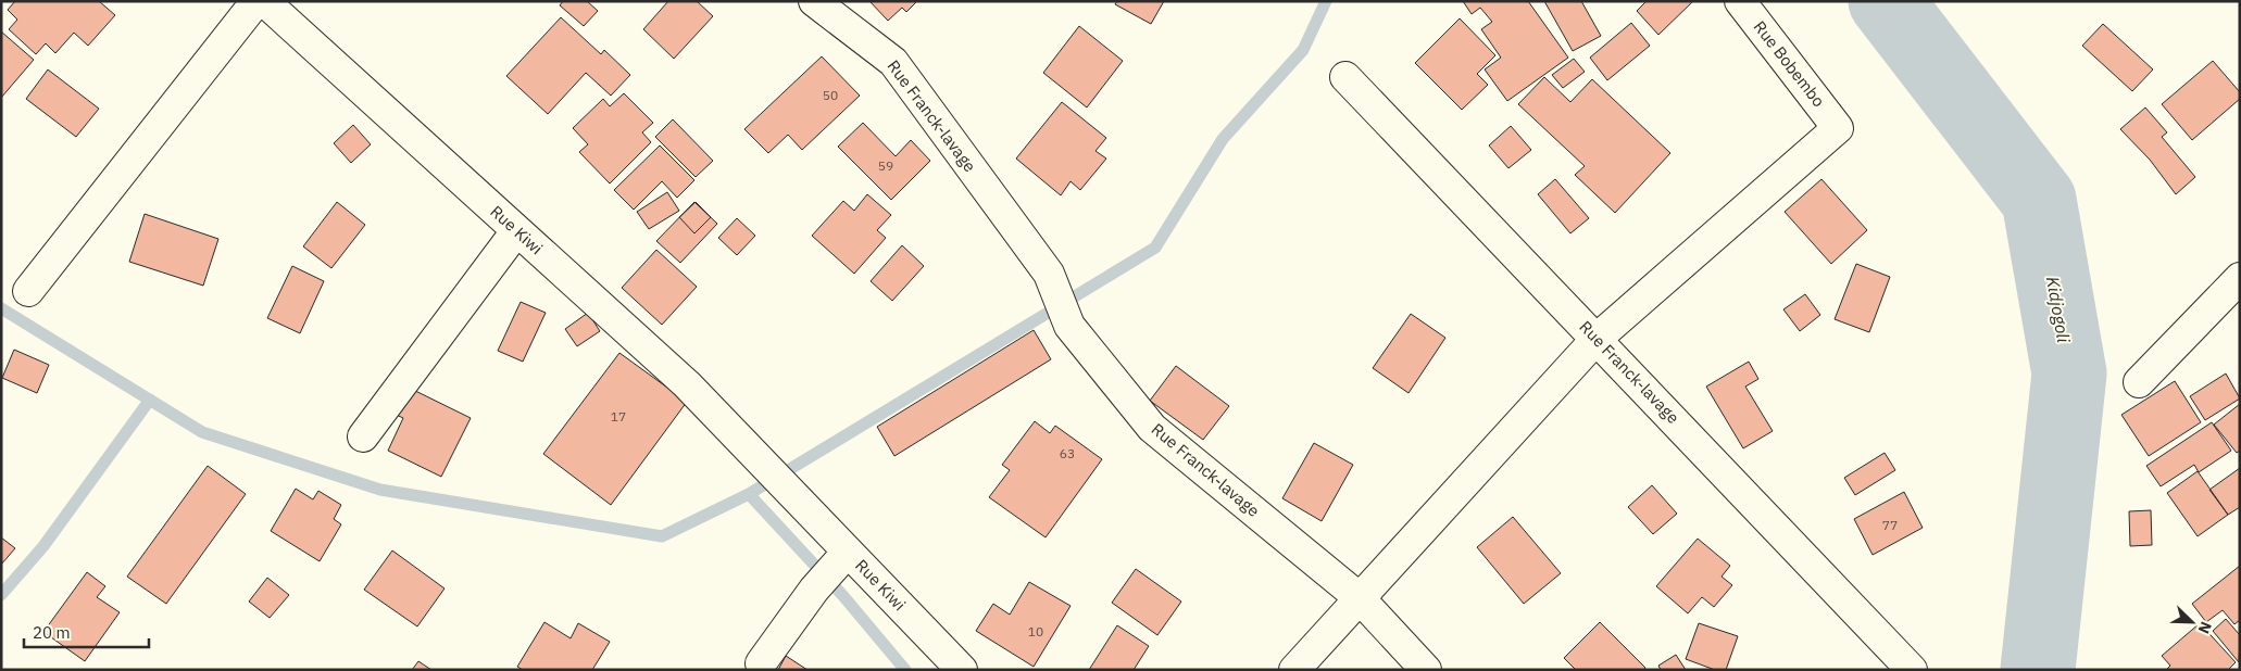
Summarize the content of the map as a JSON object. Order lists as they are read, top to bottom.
{
  "streets": {
    "street": ["Rue Bobembo", "Rue Franck-lavage", "Rue Kiwi"]
  },
  "crossings": [
    ["Rue Bobembo", "Rue Franck-lavage"]
  ],
  "water": ["Kidjogoli"],
  "house_numbers": [
    "50",
    "59",
    "17",
    "63",
    "77",
    "10"
  ],
  "scale_bar": "20 m",
  "north": "bottom right"
}
